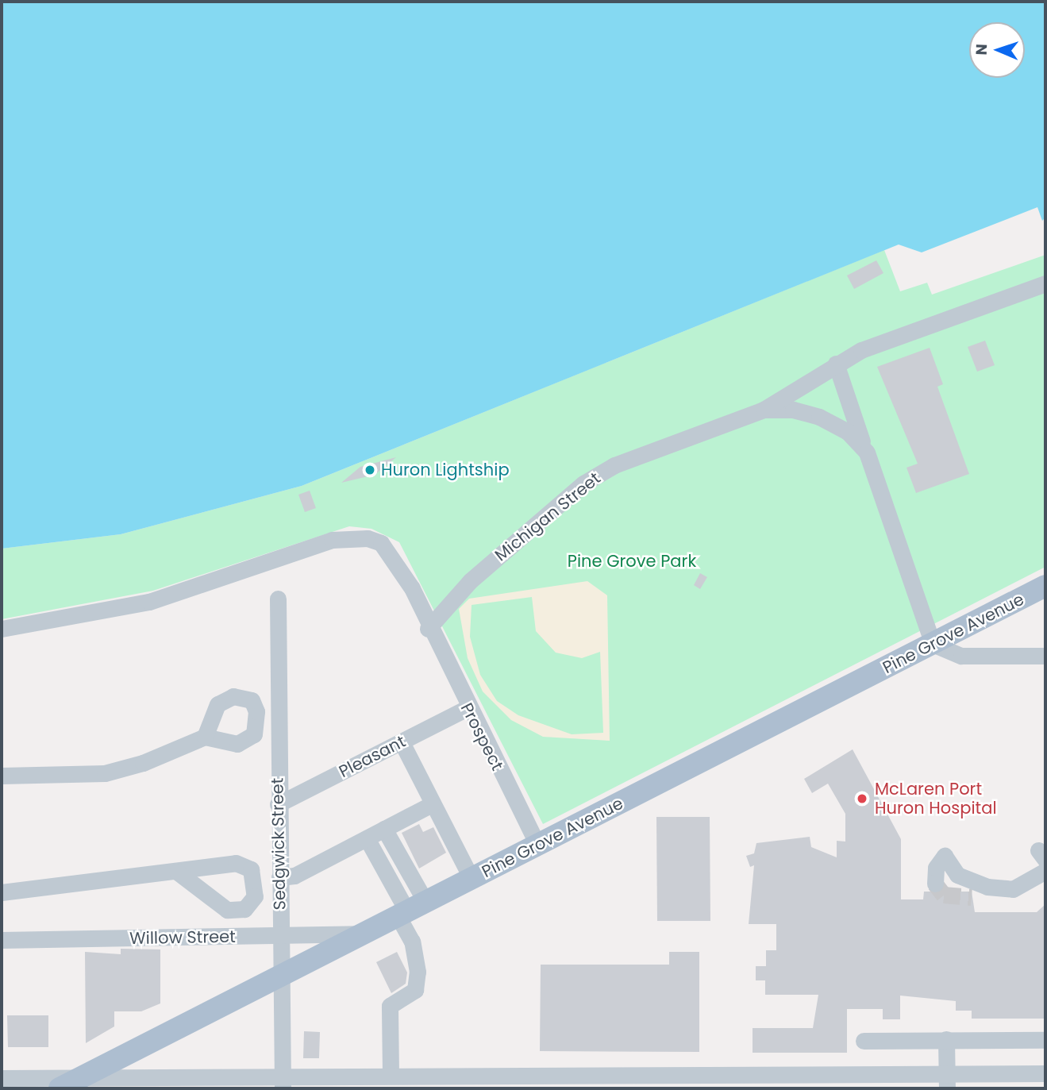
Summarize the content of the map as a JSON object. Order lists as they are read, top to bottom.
{
  "streets": {
    "main road": ["Pine Grove Avenue"],
    "street": [
      "Michigan Street",
      "Prospect",
      "Pleasant",
      "Sedgwick Street",
      "Willow Street"
    ]
  },
  "crossings": [
    ["Michigan Street", "Prospect"],
    ["Pine Grove Avenue", "Prospect"],
    ["Pine Grove Avenue", "Sedgwick Street"],
    ["Pine Grove Avenue", "Willow Street"],
    ["Prospect", "Pleasant"],
    ["Pleasant", "Sedgwick Street"],
    ["Sedgwick Street", "Willow Street"]
  ],
  "parks": ["Pine Grove Park"],
  "places": ["Huron Lightship", "McLaren Port Huron Hospital"],
  "north": "left"
}
